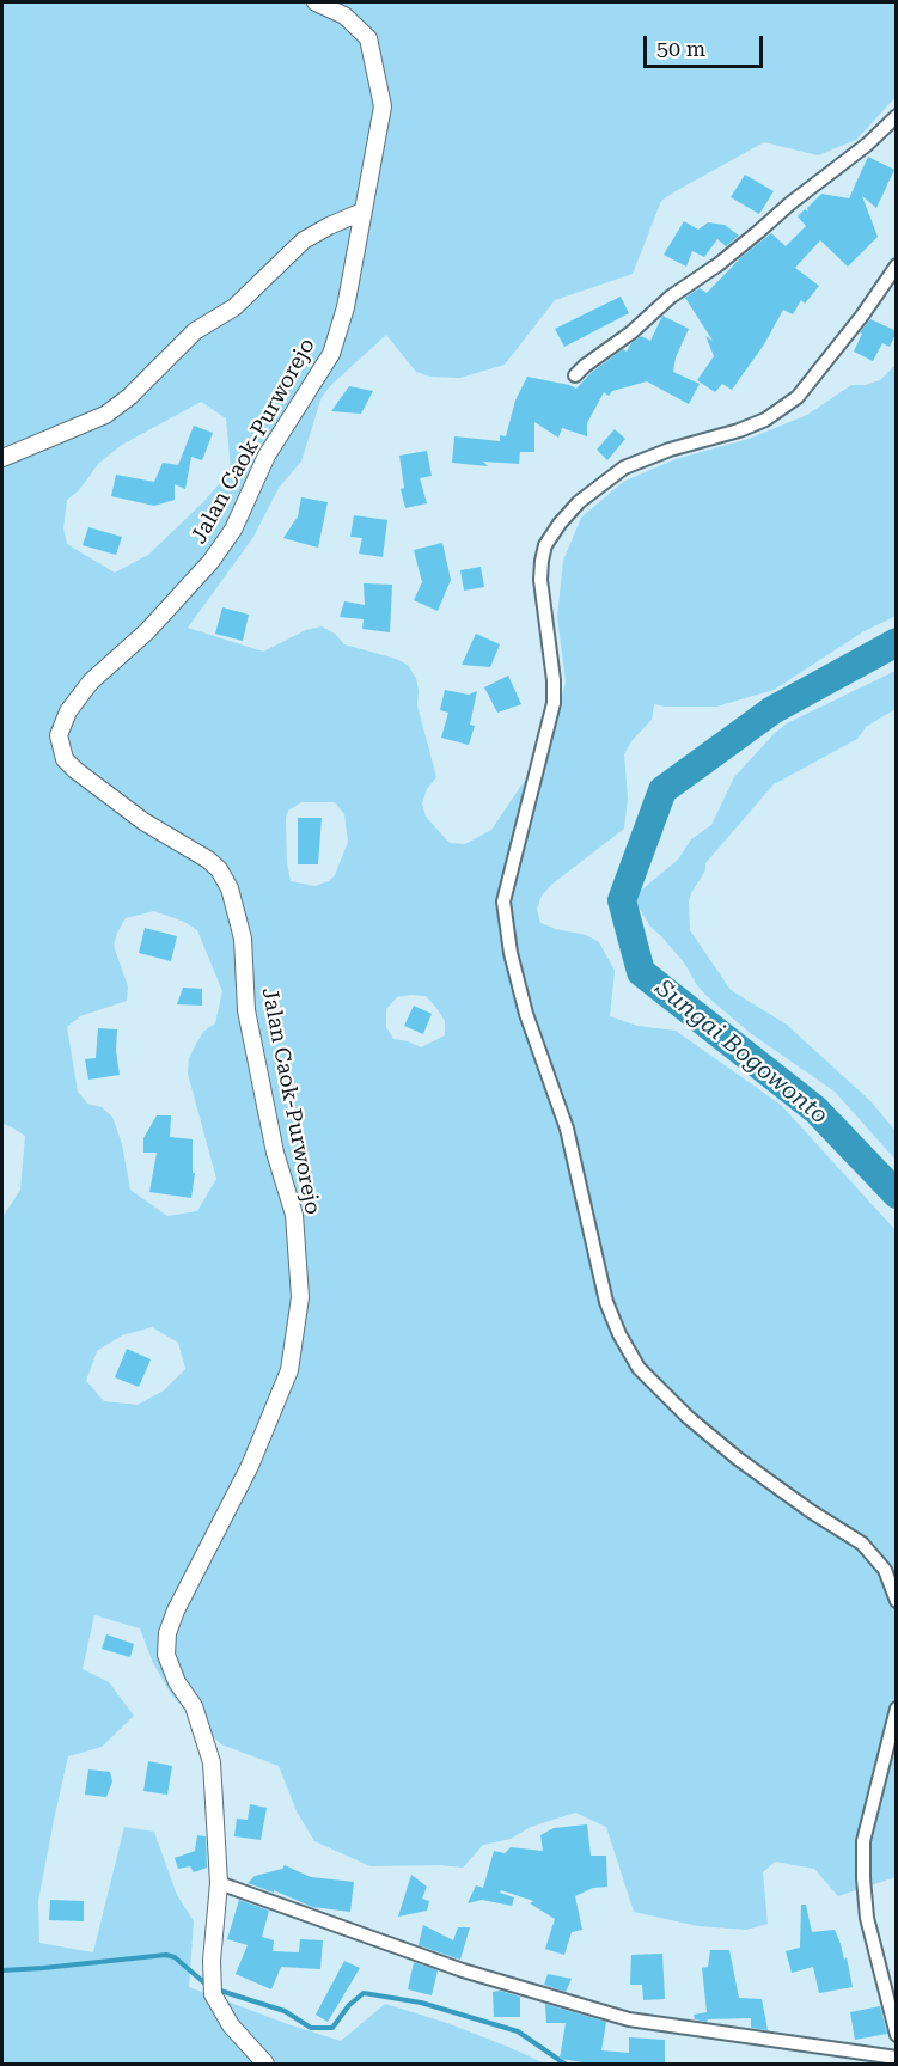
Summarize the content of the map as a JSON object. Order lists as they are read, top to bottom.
{
  "streets": {
    "street": ["Jalan Caok-Purworejo"]
  },
  "water": ["Sungai Bogowonto"],
  "scale_bar": "50 m"
}
